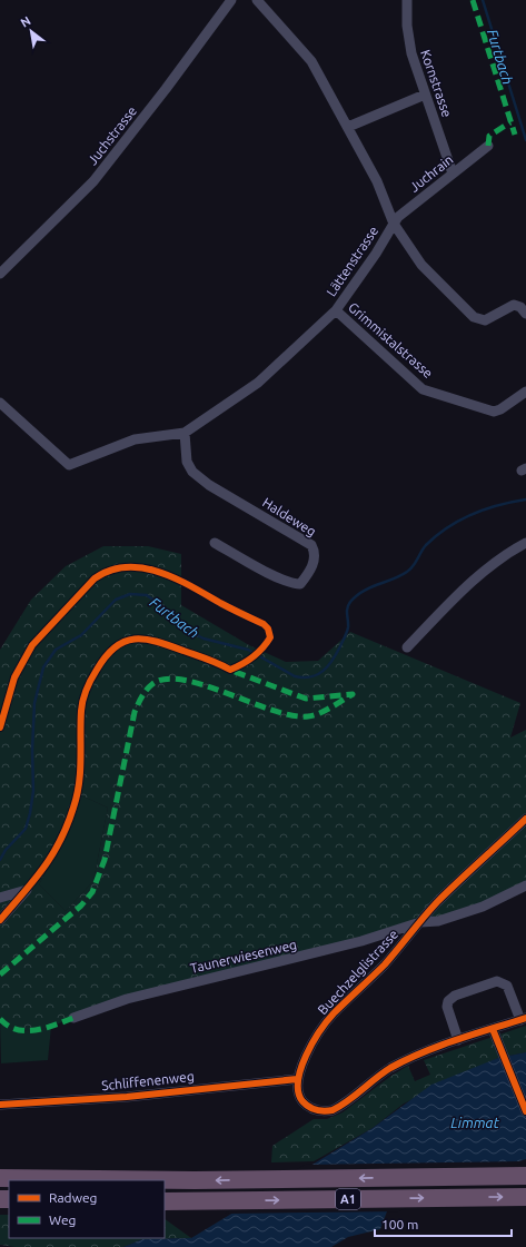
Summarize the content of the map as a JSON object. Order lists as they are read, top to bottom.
{
  "streets": {
    "highway": ["A1"],
    "street": [
      "Kornstrasse",
      "Juchstrasse",
      "Juchrain",
      "Lättenstrasse",
      "Grimmistalstrasse",
      "Haldeweg",
      "Taunerwiesenweg",
      "Buechzelglistrasse",
      "Schliffenenweg"
    ]
  },
  "crossings": [
    ["Kornstrasse", "Juchrain"],
    ["Juchrain", "Lättenstrasse"],
    ["Lättenstrasse", "Grimmistalstrasse"],
    ["Lättenstrasse", "Haldeweg"],
    ["Taunerwiesenweg", "Buechzelglistrasse"],
    ["Buechzelglistrasse", "Schliffenenweg"]
  ],
  "water": ["Furtbach", "Limmat"],
  "legend": ["Radweg", "Weg"],
  "scale_bar": "100 m",
  "north": "top left"
}
